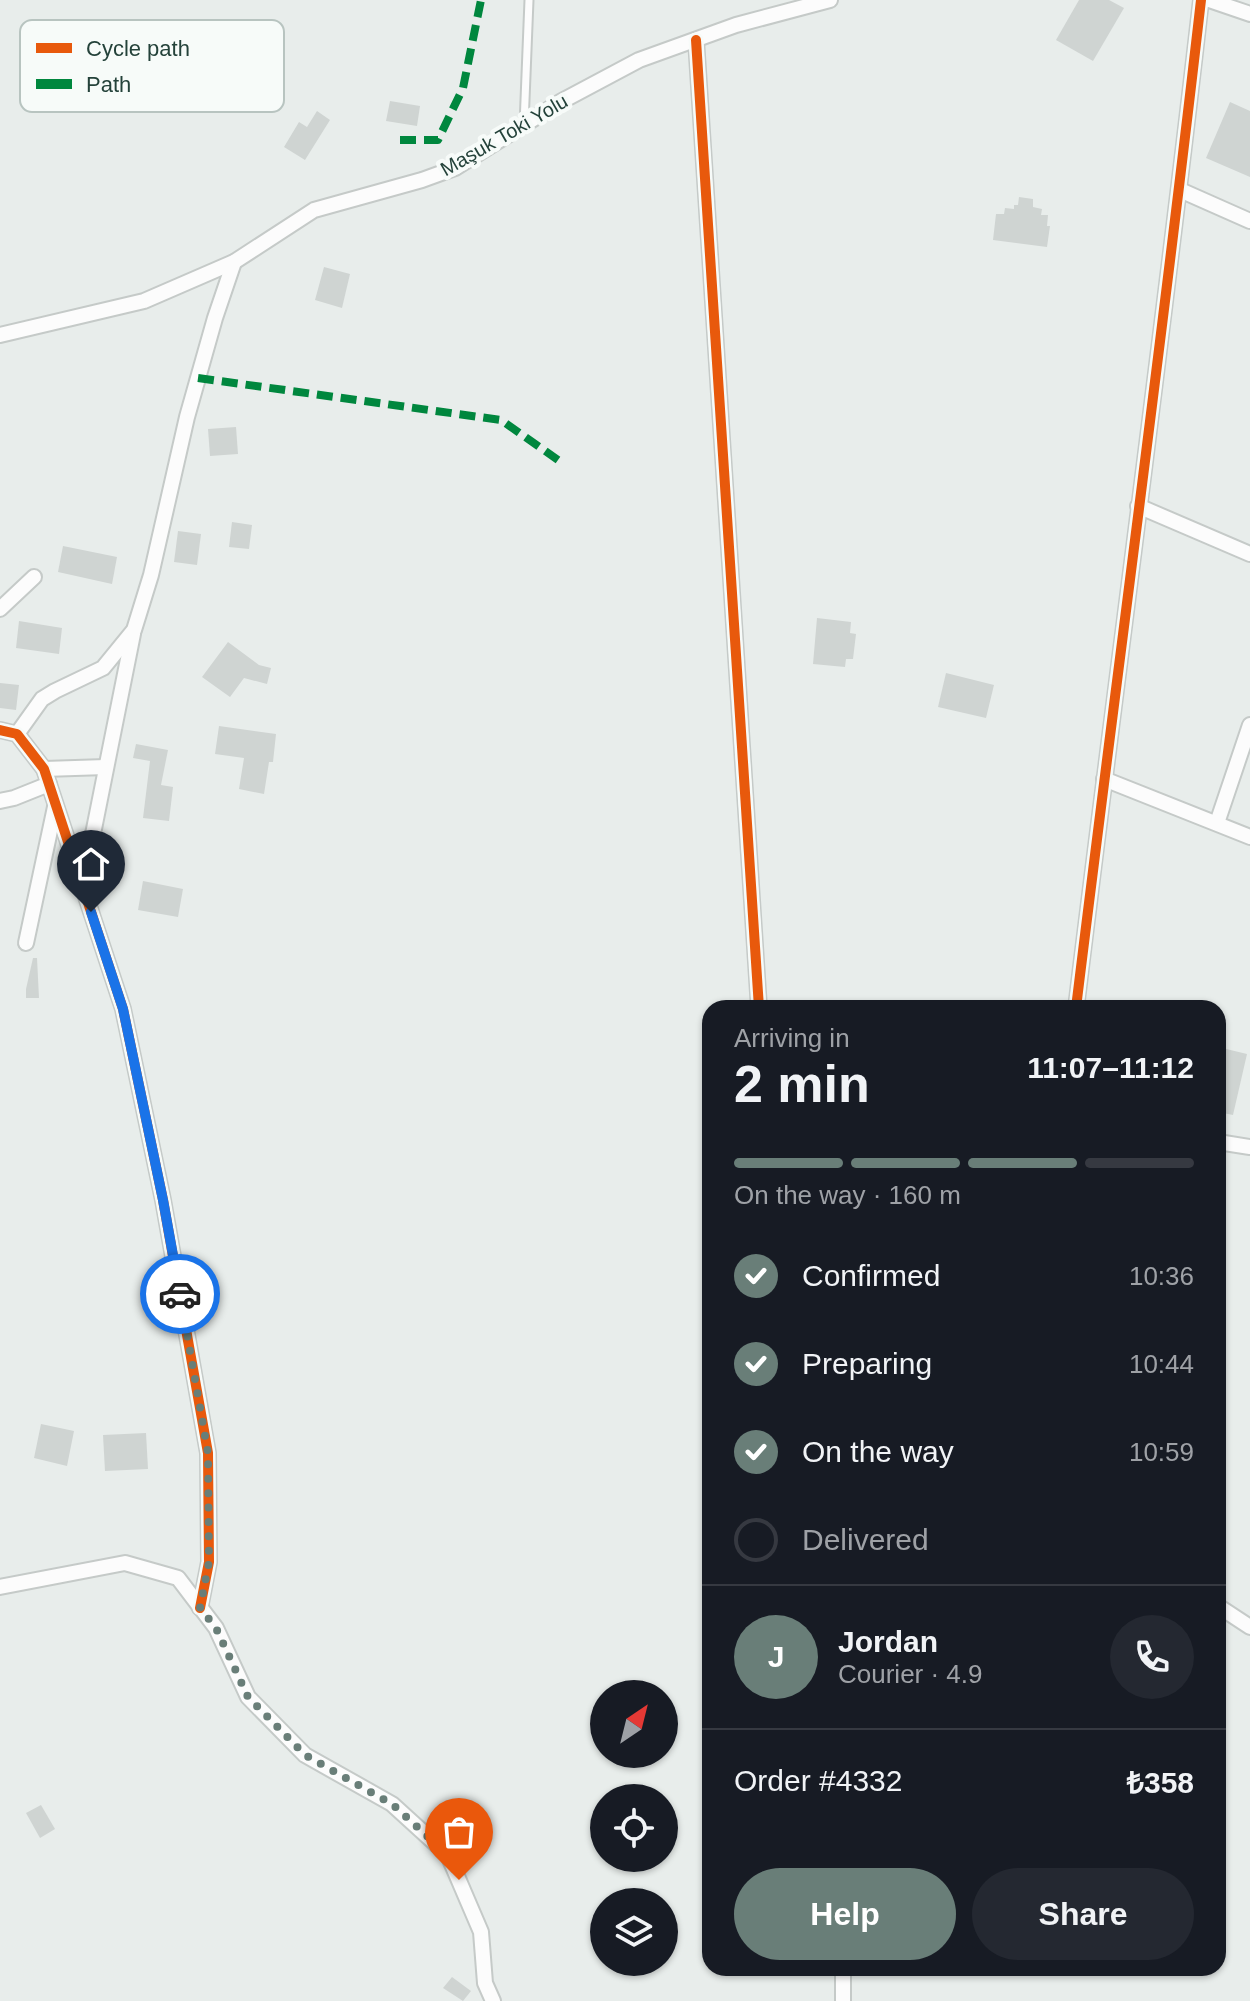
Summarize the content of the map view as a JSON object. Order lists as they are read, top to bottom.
{
  "streets": {
    "street": ["Maşuk Toki Yolu"]
  },
  "legend": ["Cycle path", "Path"],
  "north": "top right",
  "page": {
    "heading": ["2 min", "Arriving in", "11:07–11:12"],
    "panel": [
      "Jordan",
      "Courier · 4.9",
      "Order #4332",
      "₺358"
    ],
    "bar": "On the way · 160 m",
    "list": [
      ["Confirmed", "10:36"],
      ["Preparing", "10:44"],
      ["On the way", "10:59"],
      "Delivered"
    ],
    "round": "J",
    "buttons": ["Help", "Share"]
  }
}
